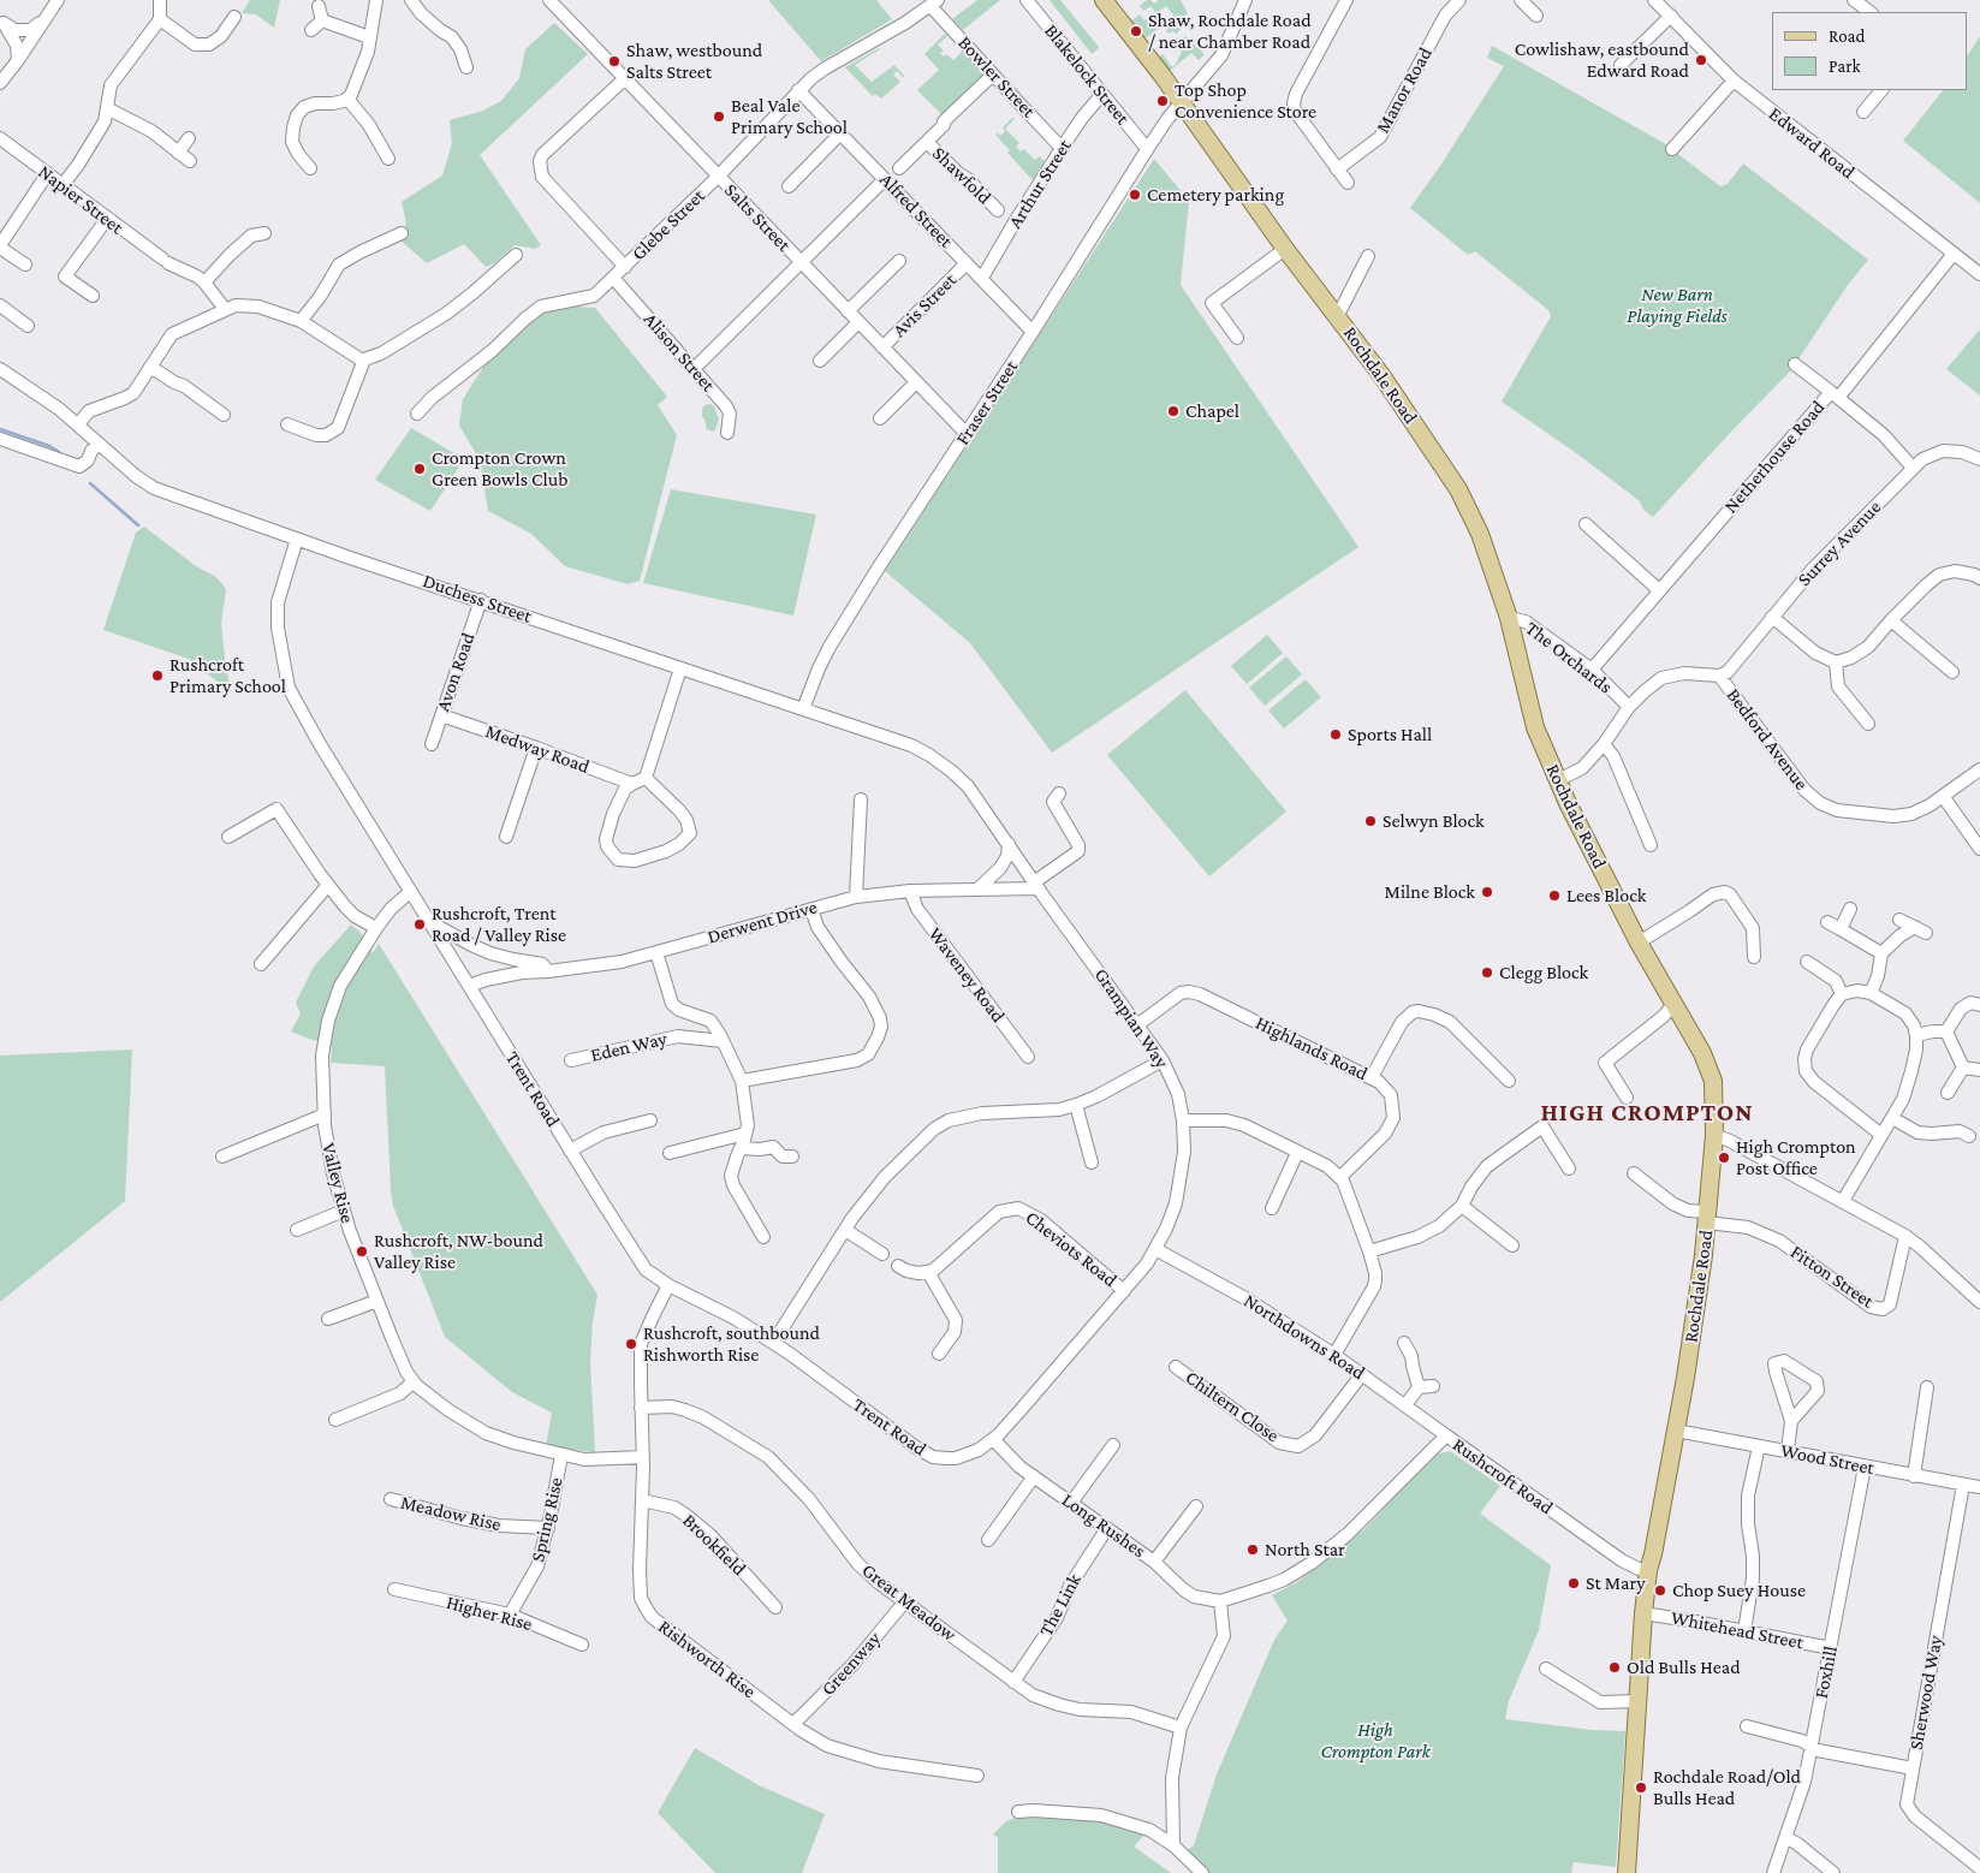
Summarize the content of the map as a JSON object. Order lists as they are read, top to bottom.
{
  "streets": {
    "main road": ["Rochdale Road"],
    "street": [
      "Blakelock Street",
      "Bowler Street",
      "Manor Road",
      "Edward Road",
      "Shawfold",
      "Arthur Street",
      "Napier Street",
      "Alfred Street",
      "Salts Street",
      "Glebe Street",
      "Avis Street",
      "Alison Street",
      "Fraser Street",
      "Netherhouse Road",
      "Surrey Avenue",
      "Duchess Street",
      "The Orchards",
      "Avon Road",
      "Bedford Avenue",
      "Medway Road",
      "Derwent Drive",
      "Waveney Road",
      "Grampian Way",
      "Eden Way",
      "Highlands Road",
      "Trent Road",
      "Valley Rise",
      "Cheviots Road",
      "Fitton Street",
      "Northdowns Road",
      "Chiltern Close",
      "Wood Street",
      "Rushcroft Road",
      "Meadow Rise",
      "Spring Rise",
      "Long Rushes",
      "Brookfield",
      "Great Meadow",
      "The Link",
      "Higher Rise",
      "Whitehead Street",
      "Rishworth Rise",
      "Greenway",
      "Foxhill",
      "Sherwood Way"
    ]
  },
  "crossings": [
    ["Blakelock Street", "Arthur Street"],
    ["Blakelock Street", "Fraser Street"],
    ["Bowler Street", "Arthur Street"],
    ["Bowler Street", "Glebe Street"],
    ["Edward Road", "Netherhouse Road"],
    ["Arthur Street", "Alfred Street"],
    ["Alfred Street", "Glebe Street"],
    ["Alfred Street", "Avis Street"],
    ["Alfred Street", "Fraser Street"],
    ["Salts Street", "Glebe Street"],
    ["Salts Street", "Avis Street"],
    ["Salts Street", "Fraser Street"],
    ["Glebe Street", "Alison Street"],
    ["Rochdale Road", "Fraser Street"],
    ["Rochdale Road", "The Orchards"],
    ["Rochdale Road", "Fitton Street"],
    ["Rochdale Road", "Wood Street"],
    ["Rochdale Road", "Rushcroft Road"],
    ["Rochdale Road", "Whitehead Street"],
    ["Fraser Street", "Duchess Street"],
    ["Netherhouse Road", "The Orchards"],
    ["Surrey Avenue", "Bedford Avenue"],
    ["Duchess Street", "Avon Road"],
    ["Duchess Street", "Grampian Way"],
    ["Duchess Street", "Trent Road"],
    ["Avon Road", "Medway Road"],
    ["Derwent Drive", "Waveney Road"],
    ["Derwent Drive", "Grampian Way"],
    ["Derwent Drive", "Trent Road"],
    ["Grampian Way", "Highlands Road"],
    ["Grampian Way", "Trent Road"],
    ["Grampian Way", "Cheviots Road"],
    ["Grampian Way", "Northdowns Road"],
    ["Grampian Way", "Long Rushes"],
    ["Trent Road", "Valley Rise"],
    ["Trent Road", "Long Rushes"],
    ["Trent Road", "Rishworth Rise"],
    ["Valley Rise", "Spring Rise"],
    ["Valley Rise", "Rishworth Rise"],
    ["Northdowns Road", "Chiltern Close"],
    ["Northdowns Road", "Rushcroft Road"],
    ["Wood Street", "Foxhill"],
    ["Wood Street", "Sherwood Way"],
    ["Rushcroft Road", "Long Rushes"],
    ["Meadow Rise", "Spring Rise"],
    ["Spring Rise", "Higher Rise"],
    ["Long Rushes", "The Link"],
    ["Brookfield", "Rishworth Rise"],
    ["Great Meadow", "The Link"],
    ["Great Meadow", "Rishworth Rise"],
    ["Great Meadow", "Greenway"],
    ["Whitehead Street", "Foxhill"],
    ["Rishworth Rise", "Greenway"]
  ],
  "districts": ["HIGH CROMPTON"],
  "parks": ["New Barn Playing Fields", "High Crompton Park"],
  "places": [
    "Shaw, Rochdale Road / near Chamber Road",
    "Cowlishaw, eastbound Edward Road",
    "Shaw, westbound Salts Street",
    "Top Shop Convenience Store",
    "Beal Vale Primary School",
    "Cemetery parking",
    "Chapel",
    "Crompton Crown Green Bowls Club",
    "Rushcroft Primary School",
    "Sports Hall",
    "Selwyn Block",
    "Milne Block",
    "Lees Block",
    "Rushcroft, Trent Road / Valley Rise",
    "Clegg Block",
    "High Crompton Post Office",
    "Rushcroft, NW-bound Valley Rise",
    "Rushcroft, southbound Rishworth Rise",
    "North Star",
    "St Mary",
    "Chop Suey House",
    "Old Bulls Head",
    "Rochdale Road/Old Bulls Head"
  ],
  "legend": ["Road", "Park"]
}
